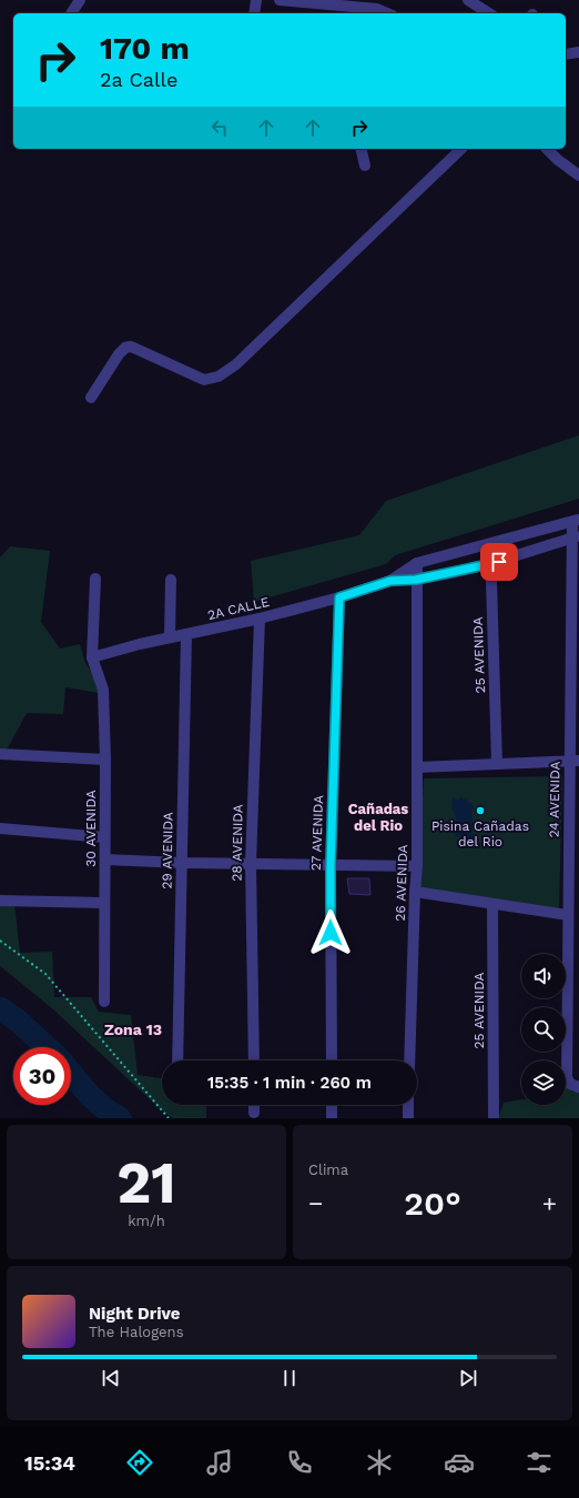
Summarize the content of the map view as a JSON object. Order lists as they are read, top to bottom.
{
  "streets": {
    "street": [
      "2A CALLE",
      "25 AVENIDA",
      "24 AVENIDA",
      "30 AVENIDA",
      "27 AVENIDA",
      "28 AVENIDA",
      "29 AVENIDA",
      "26 AVENIDA"
    ]
  },
  "crossings": [
    ["2A CALLE", "25 AVENIDA"],
    ["2A CALLE", "24 AVENIDA"],
    ["2A CALLE", "30 AVENIDA"],
    ["2A CALLE", "27 AVENIDA"],
    ["2A CALLE", "28 AVENIDA"],
    ["2A CALLE", "29 AVENIDA"],
    ["2A CALLE", "26 AVENIDA"]
  ],
  "districts": ["Cañadas del Rio", "Zona 13"],
  "places": ["Pisina Cañadas del Rio"],
  "page": {
    "turn": ["170 m", "2a Calle"],
    "limit": "30",
    "trip": "15:35 · 1 min · 260 m",
    "tile": [
      ["21", "km/h"],
      "Clima"
    ],
    "heat": ["−", "20°", "+"],
    "song": ["Night Drive", "The Halogens"],
    "tabs": "15:34"
  }
}
